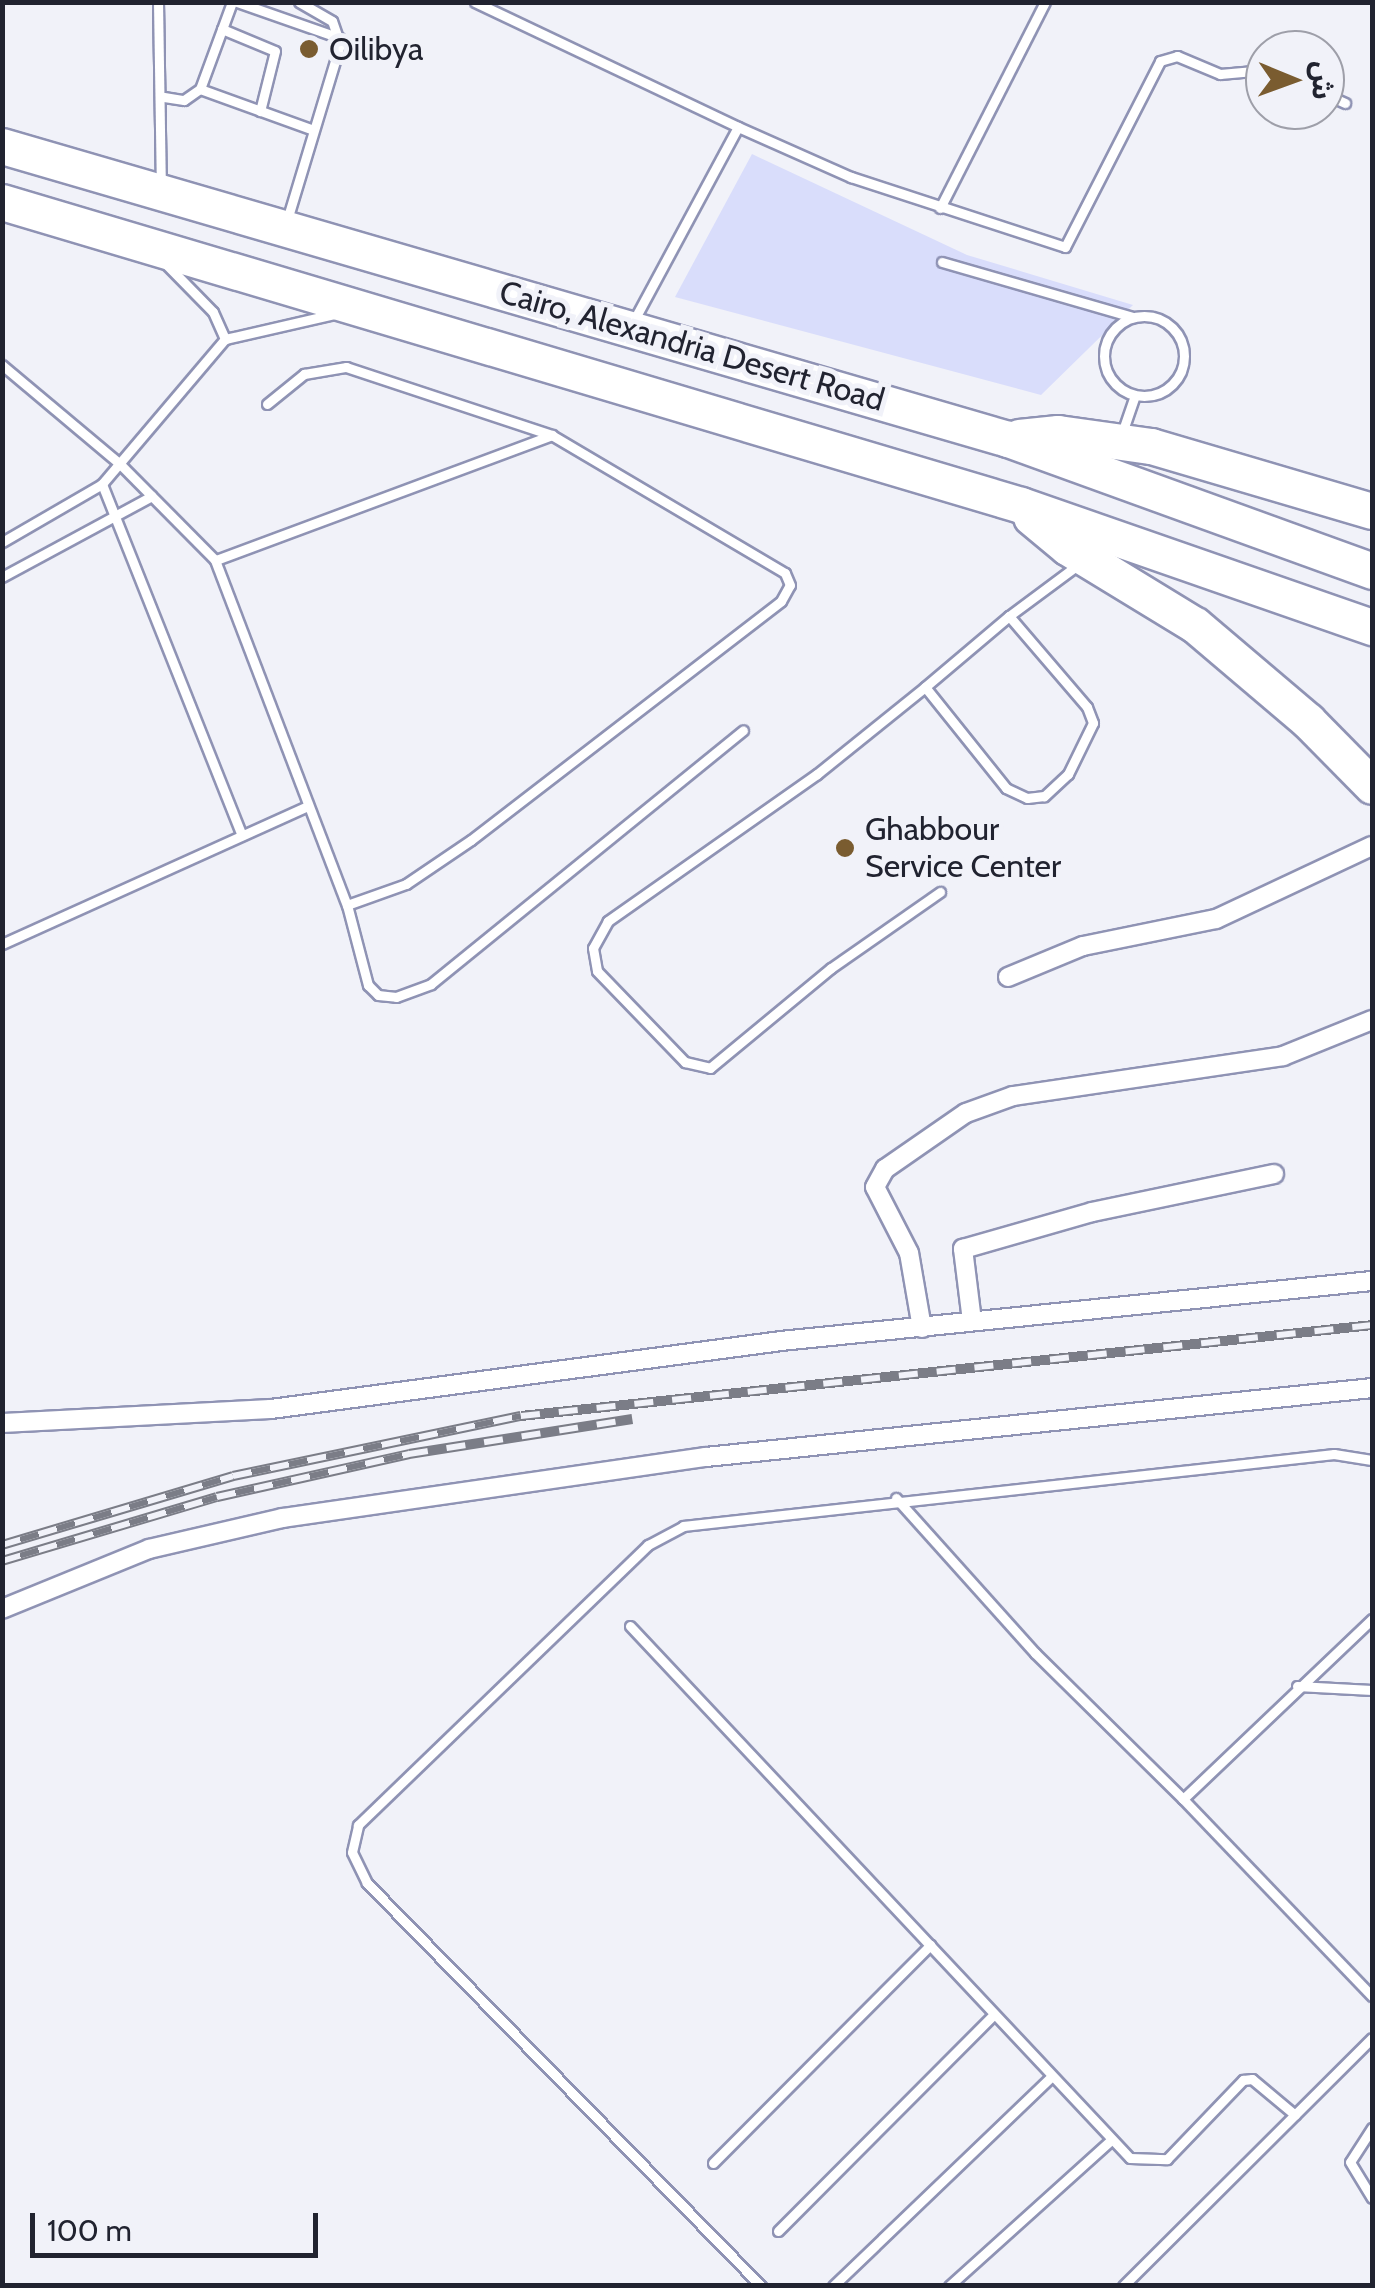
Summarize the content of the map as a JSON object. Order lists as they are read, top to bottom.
{
  "streets": {
    "highway": ["Cairo, Alexandria Desert Road"]
  },
  "places": ["Oilibya", "Ghabbour Service Center"],
  "scale_bar": "100 m",
  "north": "right"
}
